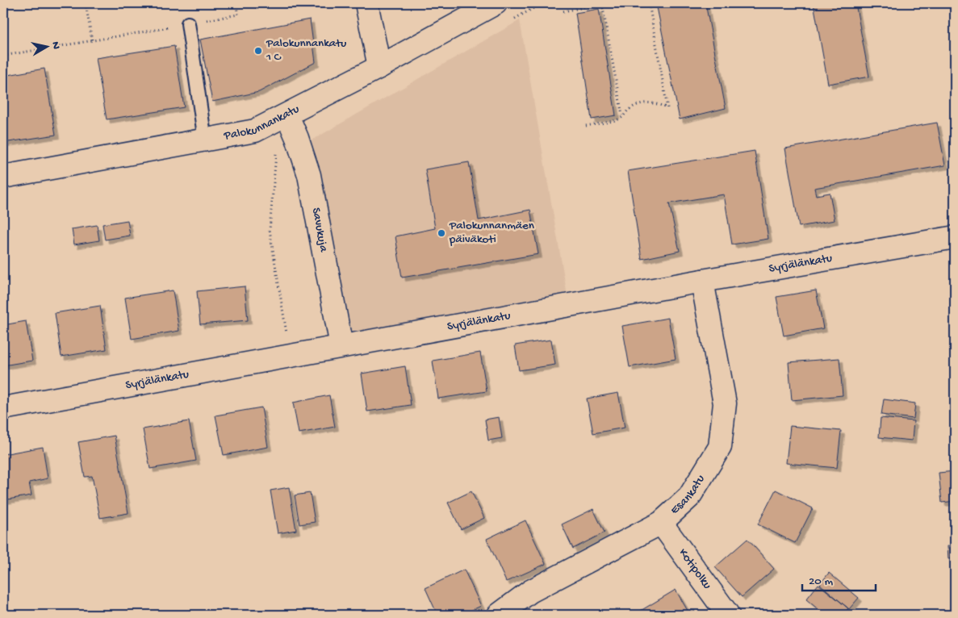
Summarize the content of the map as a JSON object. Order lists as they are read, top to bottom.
{
  "streets": {
    "street": [
      "Palokunnankatu",
      "Savukuja",
      "Syrjälänkatu",
      "Esankatu",
      "Kotipolku"
    ]
  },
  "crossings": [
    ["Palokunnankatu", "Savukuja"],
    ["Savukuja", "Syrjälänkatu"],
    ["Syrjälänkatu", "Esankatu"],
    ["Esankatu", "Kotipolku"]
  ],
  "places": ["Palokunnankatu 1 C", "Palokunnanmäen päiväkoti"],
  "scale_bar": "20 m",
  "north": "right"
}
